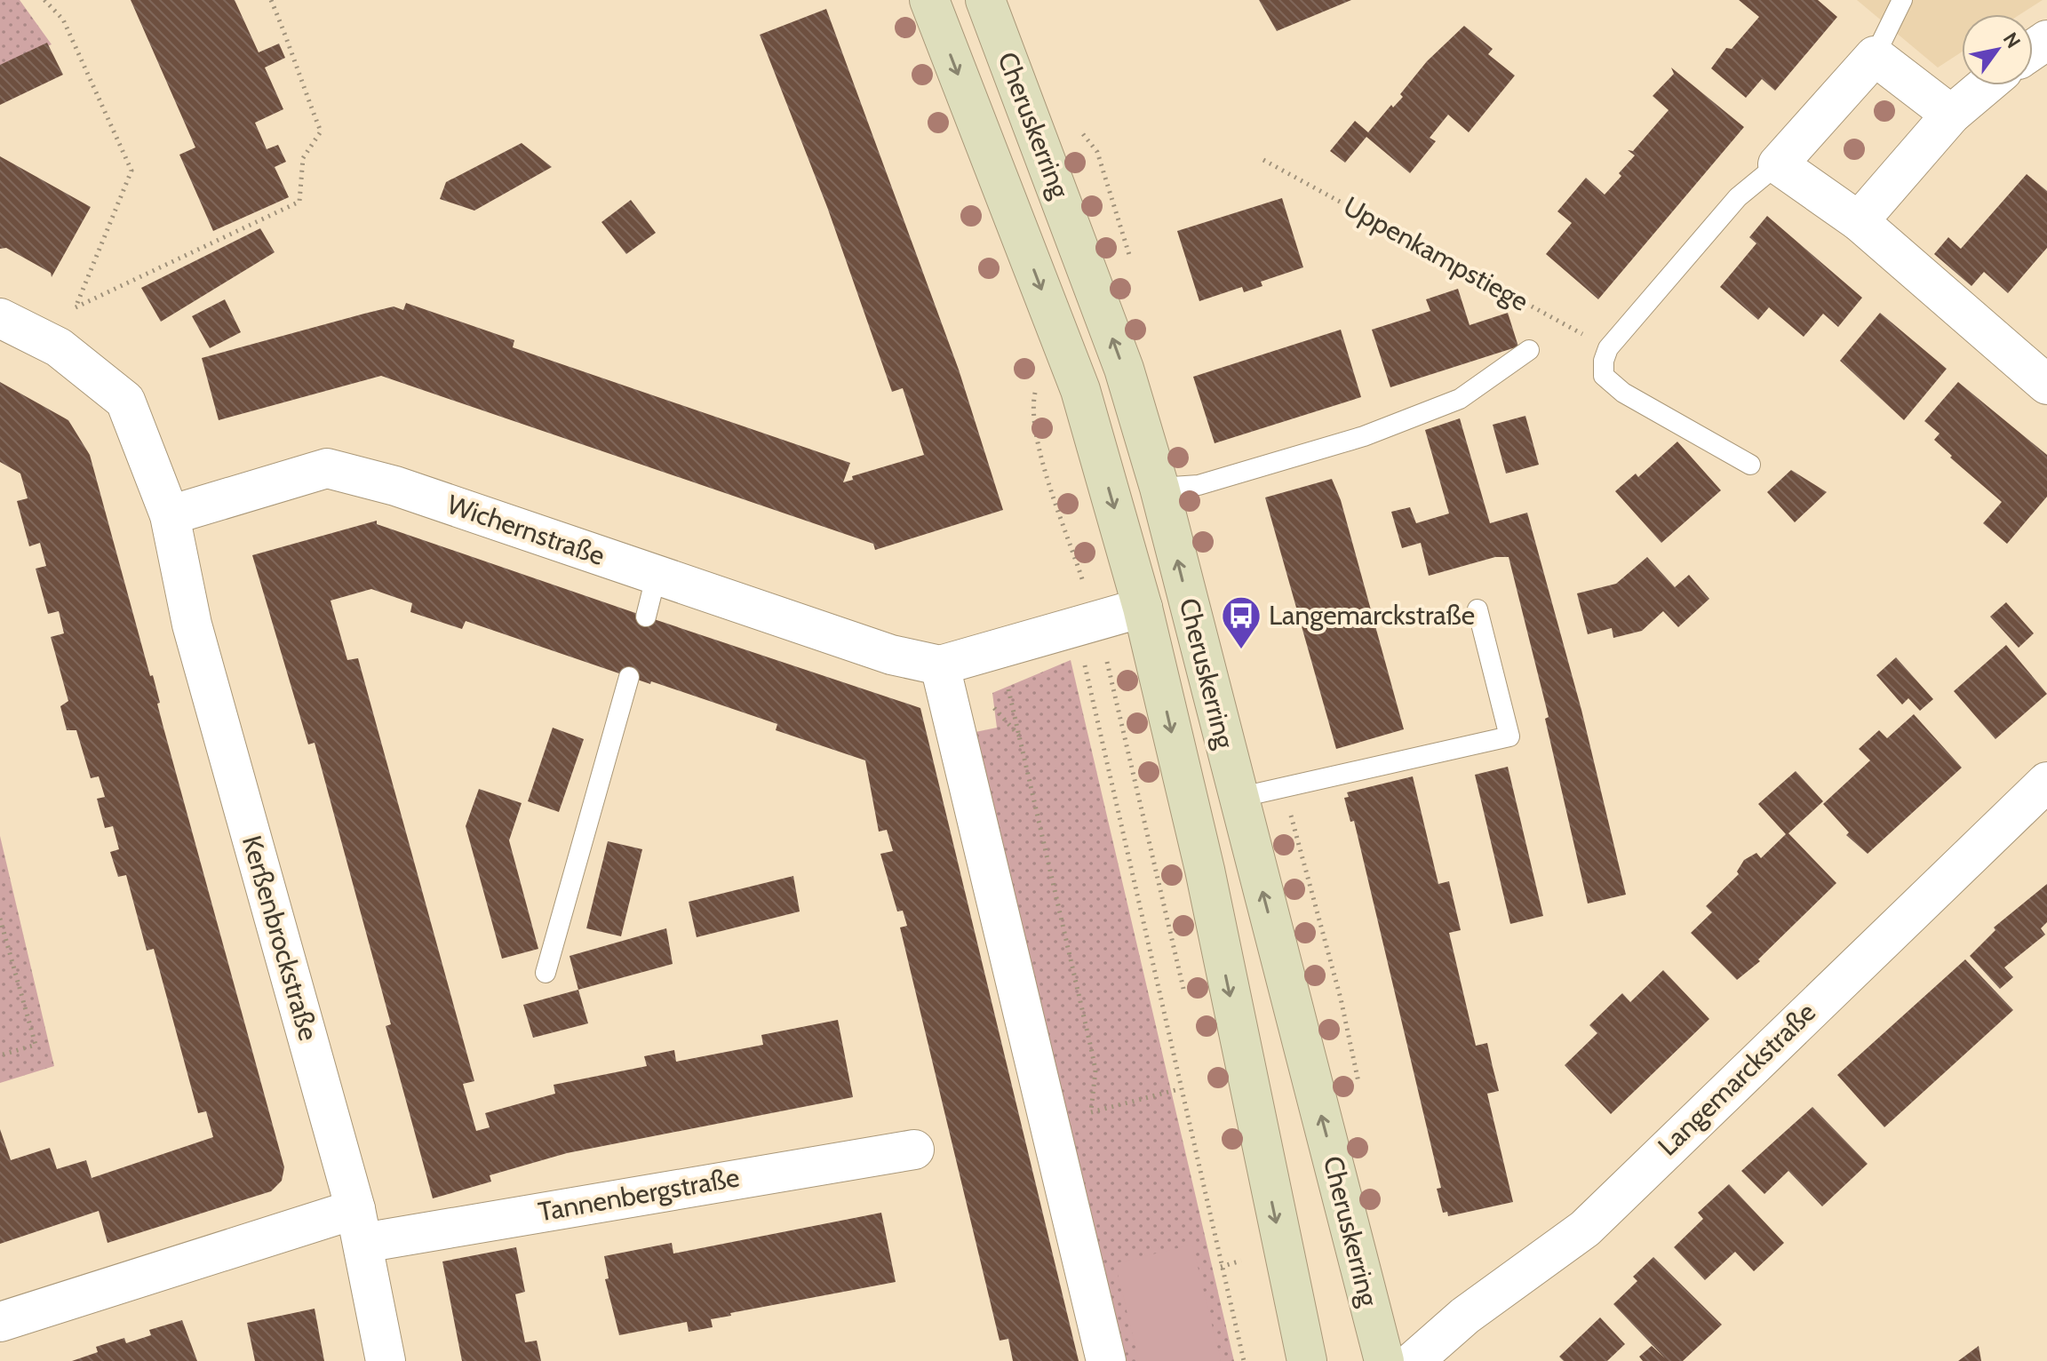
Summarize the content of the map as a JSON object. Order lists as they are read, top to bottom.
{
  "streets": {
    "main road": ["Cheruskerring"],
    "street": [
      "Wichernstraße",
      "Kerßenbrockstraße",
      "Langemarckstraße",
      "Tannenbergstraße"
    ],
    "path": ["Uppenkampstiege"]
  },
  "crossings": [
    ["Cheruskerring", "Wichernstraße"],
    ["Wichernstraße", "Kerßenbrockstraße"],
    ["Kerßenbrockstraße", "Tannenbergstraße"]
  ],
  "places": {
    "bus stop": ["Langemarckstraße"]
  },
  "north": "top right"
}
